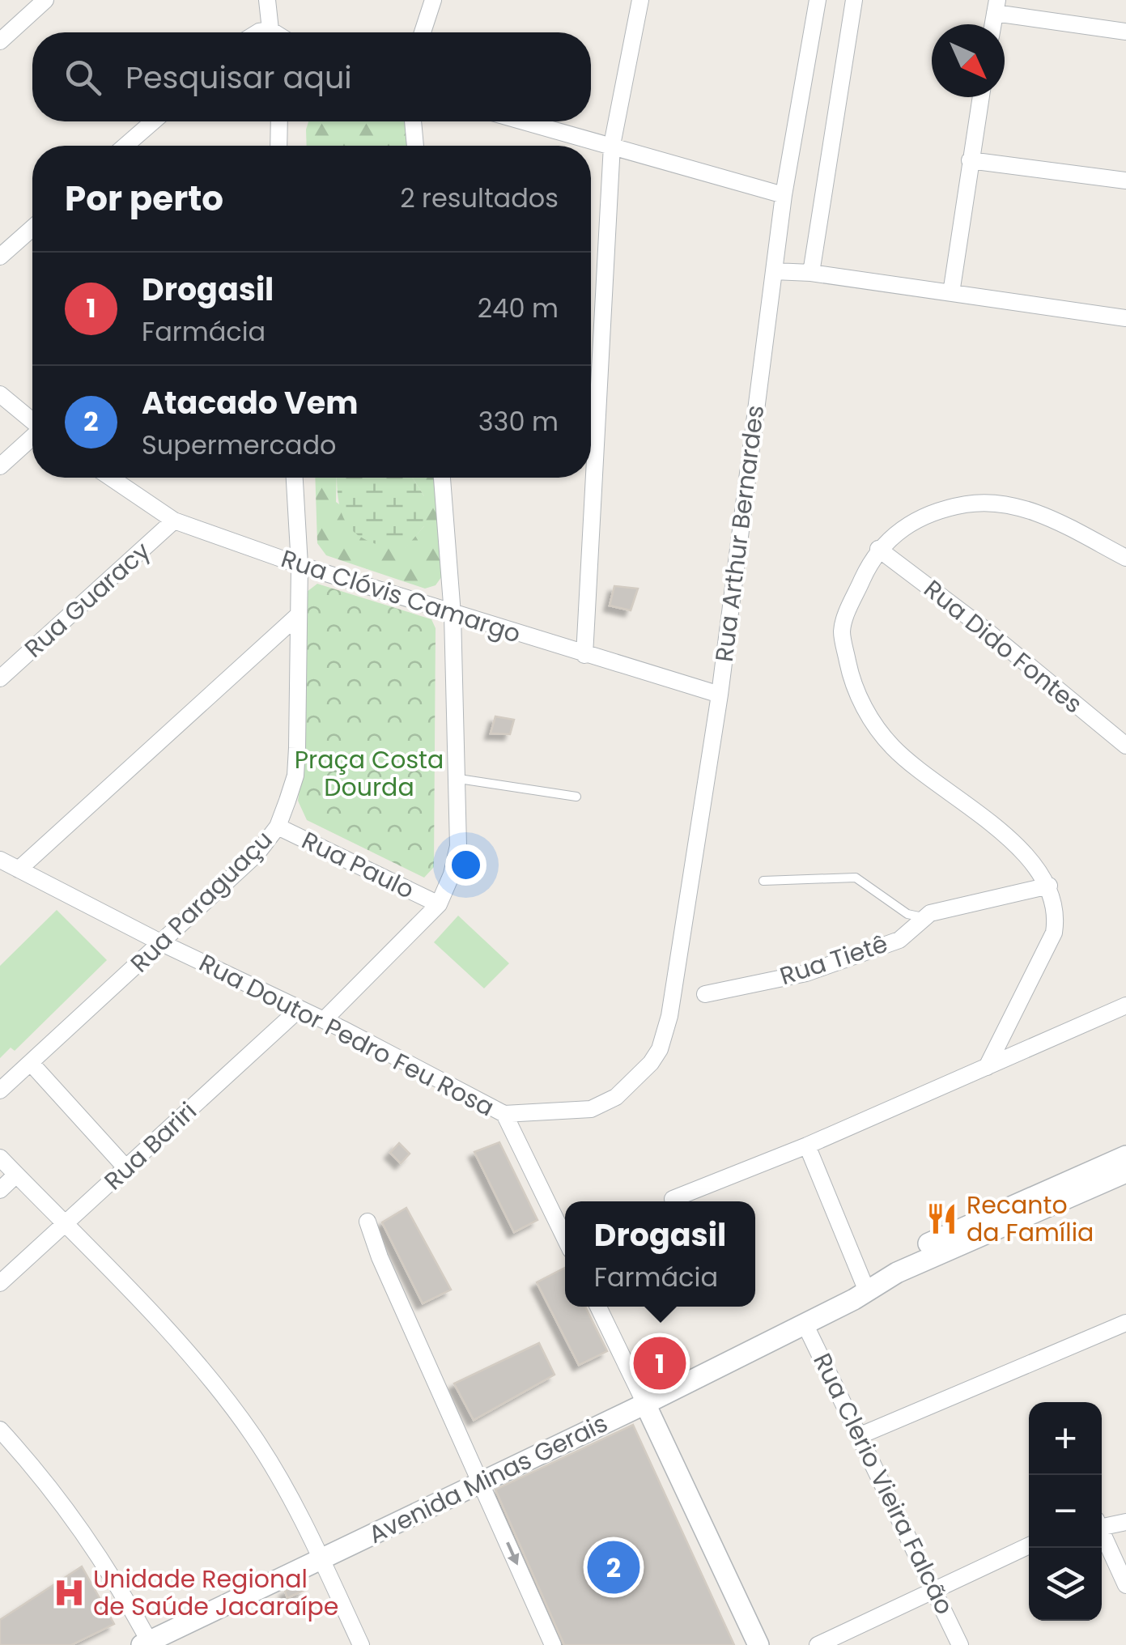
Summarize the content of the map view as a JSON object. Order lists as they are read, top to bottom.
{
  "streets": {
    "street": [
      "Rua Arthur Bernardes",
      "Rua Clóvis Camargo",
      "Rua Guaracy",
      "Rua Dido Fontes",
      "Rua Paulo",
      "Rua Paraguaçu",
      "Rua Tietê",
      "Rua Doutor Pedro Feu Rosa",
      "Rua Bariri",
      "Avenida Minas Gerais",
      "Rua Clerio Vieira Falcão"
    ]
  },
  "crossings": [
    ["Rua Arthur Bernardes", "Rua Clóvis Camargo"],
    ["Rua Arthur Bernardes", "Rua Doutor Pedro Feu Rosa"],
    ["Rua Clóvis Camargo", "Rua Guaracy"],
    ["Rua Clóvis Camargo", "Rua Paraguaçu"],
    ["Rua Paulo", "Rua Paraguaçu"],
    ["Rua Paraguaçu", "Rua Doutor Pedro Feu Rosa"],
    ["Rua Doutor Pedro Feu Rosa", "Rua Bariri"],
    ["Avenida Minas Gerais", "Rua Clerio Vieira Falcão"]
  ],
  "parks": ["Praça Costa Dourda"],
  "places": {
    "restaurant": ["Recanto da Família"],
    "hospital": ["Unidade Regional de Saúde Jacaraípe"]
  },
  "north": "bottom right",
  "page": {
    "search": "Pesquisar aqui",
    "heading": ["Por perto", "2 resultados"],
    "list": [
      {
        "mark": "1",
        "name": "Drogasil",
        "note": "Farmácia",
        "value": "240 m"
      },
      {
        "mark": "2",
        "name": "Atacado Vem",
        "note": "Supermercado",
        "value": "330 m"
      }
    ],
    "popup": ["Drogasil", "Farmácia"],
    "pins": ["1", "2"],
    "map_buttons": ["+", "−"]
  }
}
